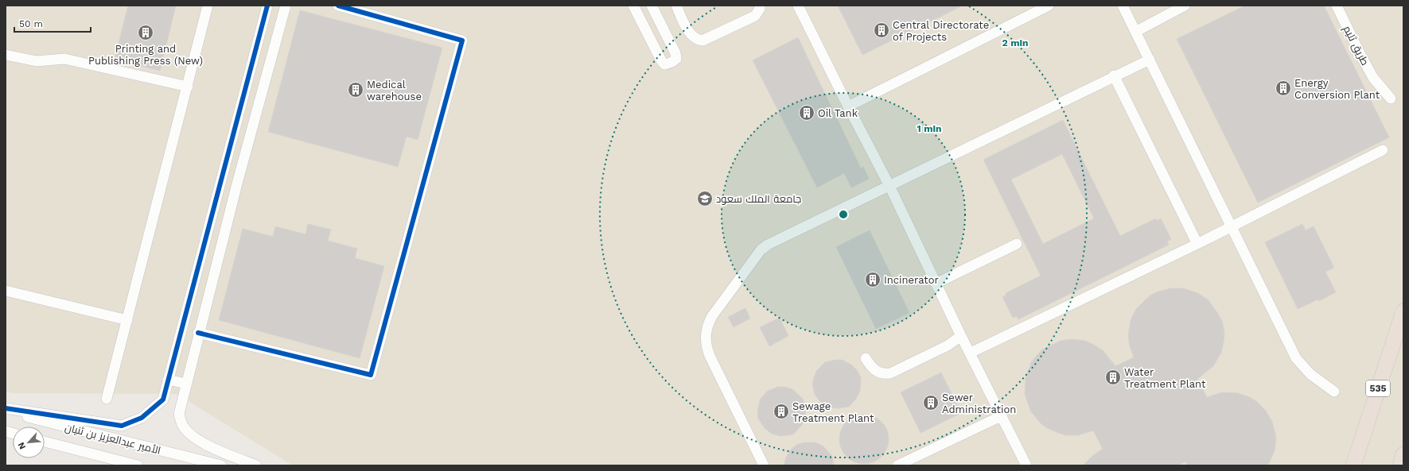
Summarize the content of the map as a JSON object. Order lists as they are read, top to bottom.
{
  "streets": {
    "highway": ["535"],
    "street": ["طريق ثليم", "الأمير عبدالعزيز بن ثنيان"]
  },
  "places": {
    "building": [
      "Central Directorate of Projects",
      "Printing and Publishing Press (New)",
      "Energy Conversion Plant",
      "Medical warehouse",
      "Oil Tank",
      "Incinerator",
      "Water Treatment Plant",
      "Sewer Administration",
      "Sewage Treatment Plant"
    ],
    "school or university": ["جامعة الملك سعود"]
  },
  "scale_bar": "50 m",
  "north": "bottom left",
  "rings": ["2 min", "1 min"]
}
